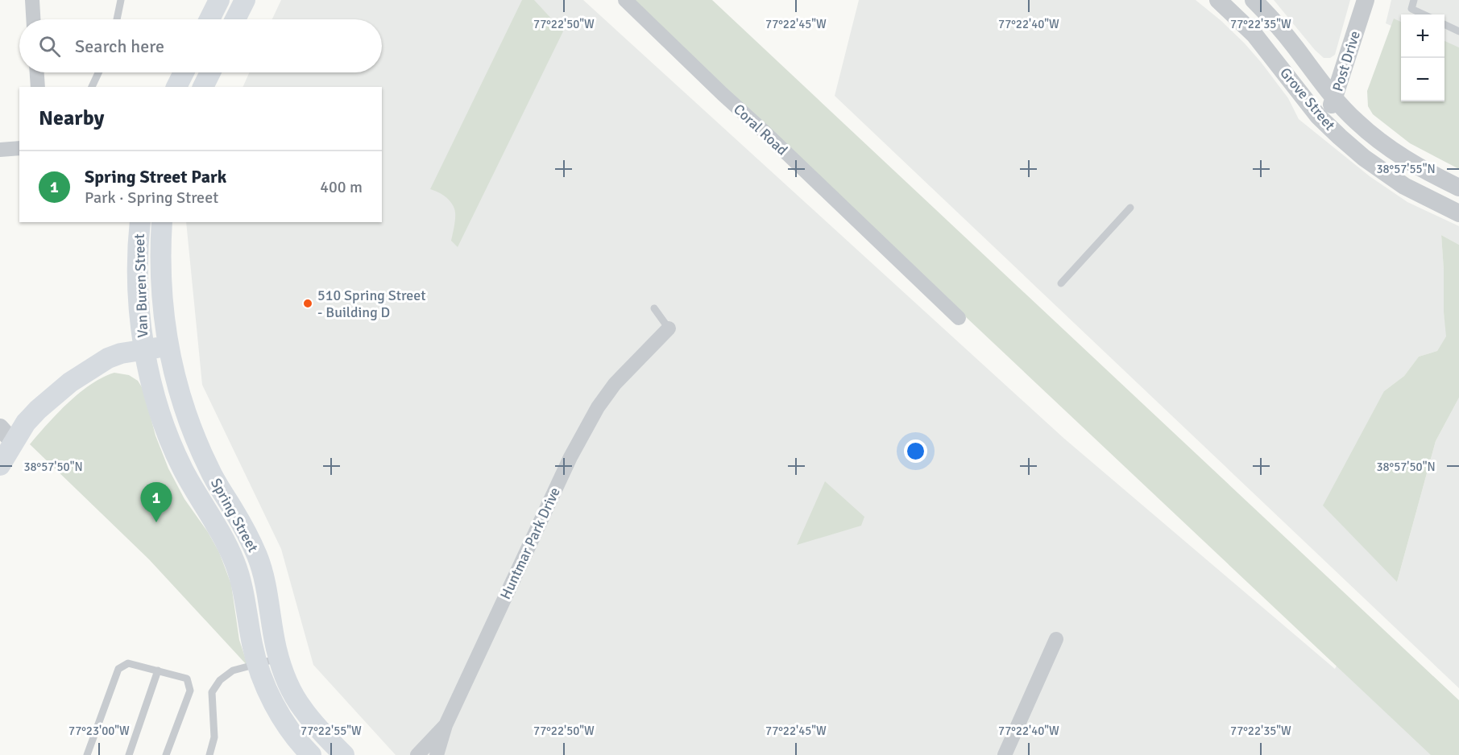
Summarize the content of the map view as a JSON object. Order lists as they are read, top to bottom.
{
  "streets": {
    "main road": ["Van Buren Street", "Spring Street"],
    "street": [
      "Post Drive",
      "Grove Street",
      "Coral Road",
      "Huntmar Park Drive"
    ]
  },
  "crossings": [
    ["Post Drive", "Grove Street"],
    ["Van Buren Street", "Spring Street"]
  ],
  "places": ["510 Spring Street - Building D"],
  "page": {
    "map_buttons": ["+", "−"],
    "search": "Search here",
    "heading": "Nearby",
    "list": [
      {
        "mark": "1",
        "name": "Spring Street Park",
        "note": "Park · Spring Street",
        "value": "400 m"
      }
    ],
    "pins": "1"
  },
  "coordinates": [
    "77°22'50\"W",
    "77°22'45\"W",
    "77°22'40\"W",
    "77°22'35\"W",
    "38°57'55\"N",
    "38°57'50\"N",
    "77°23'00\"W",
    "77°22'55\"W"
  ]
}
